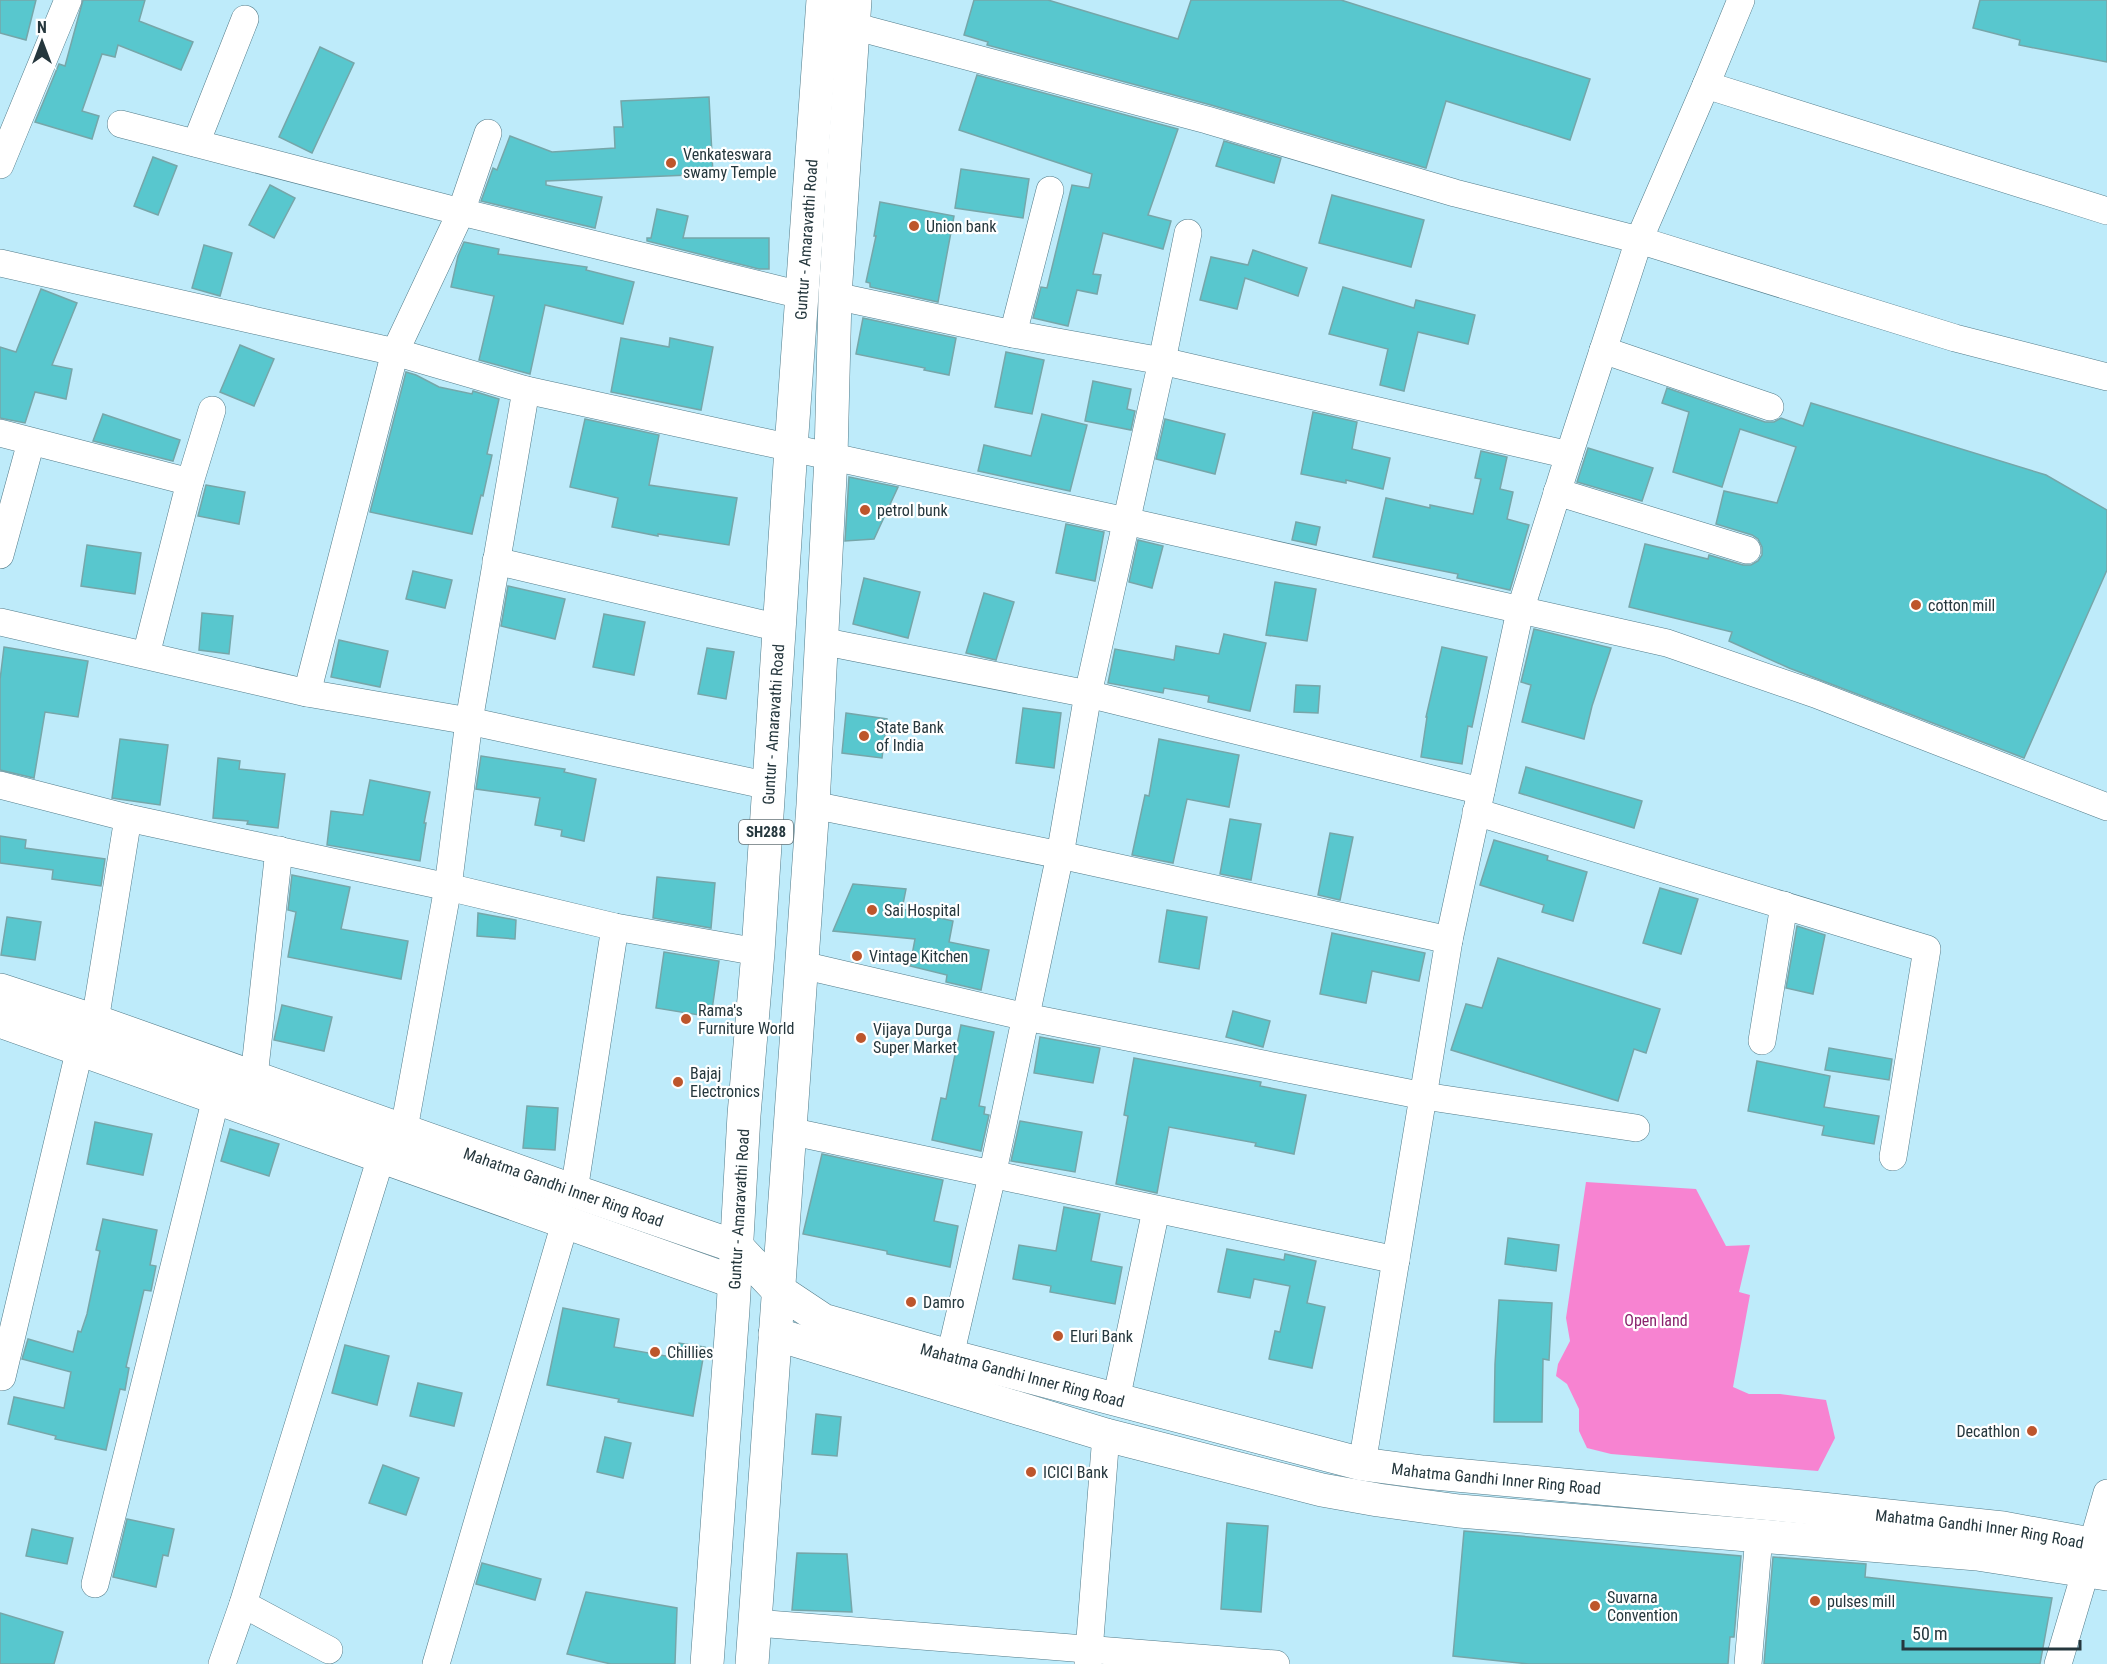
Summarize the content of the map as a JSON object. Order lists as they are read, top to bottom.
{
  "streets": {
    "main road": ["Guntur - Amaravathi Road", "SH288", "Mahatma Gandhi Inner Ring Road"]
  },
  "crossings": [
    ["Guntur - Amaravathi Road", "Mahatma Gandhi Inner Ring Road"]
  ],
  "parks": ["Open land"],
  "places": [
    "Venkateswara swamy Temple",
    "Union bank",
    "petrol bunk",
    "cotton mill",
    "State Bank of India",
    "Sai Hospital",
    "Vintage Kitchen",
    "Rama's Furniture World",
    "Vijaya Durga Super Market",
    "Bajaj Electronics",
    "Damro",
    "Eluri Bank",
    "Chillies",
    "Decathlon",
    "ICICI Bank",
    "pulses mill",
    "Suvarna Convention"
  ],
  "scale_bar": "50 m",
  "north": "top"
}
